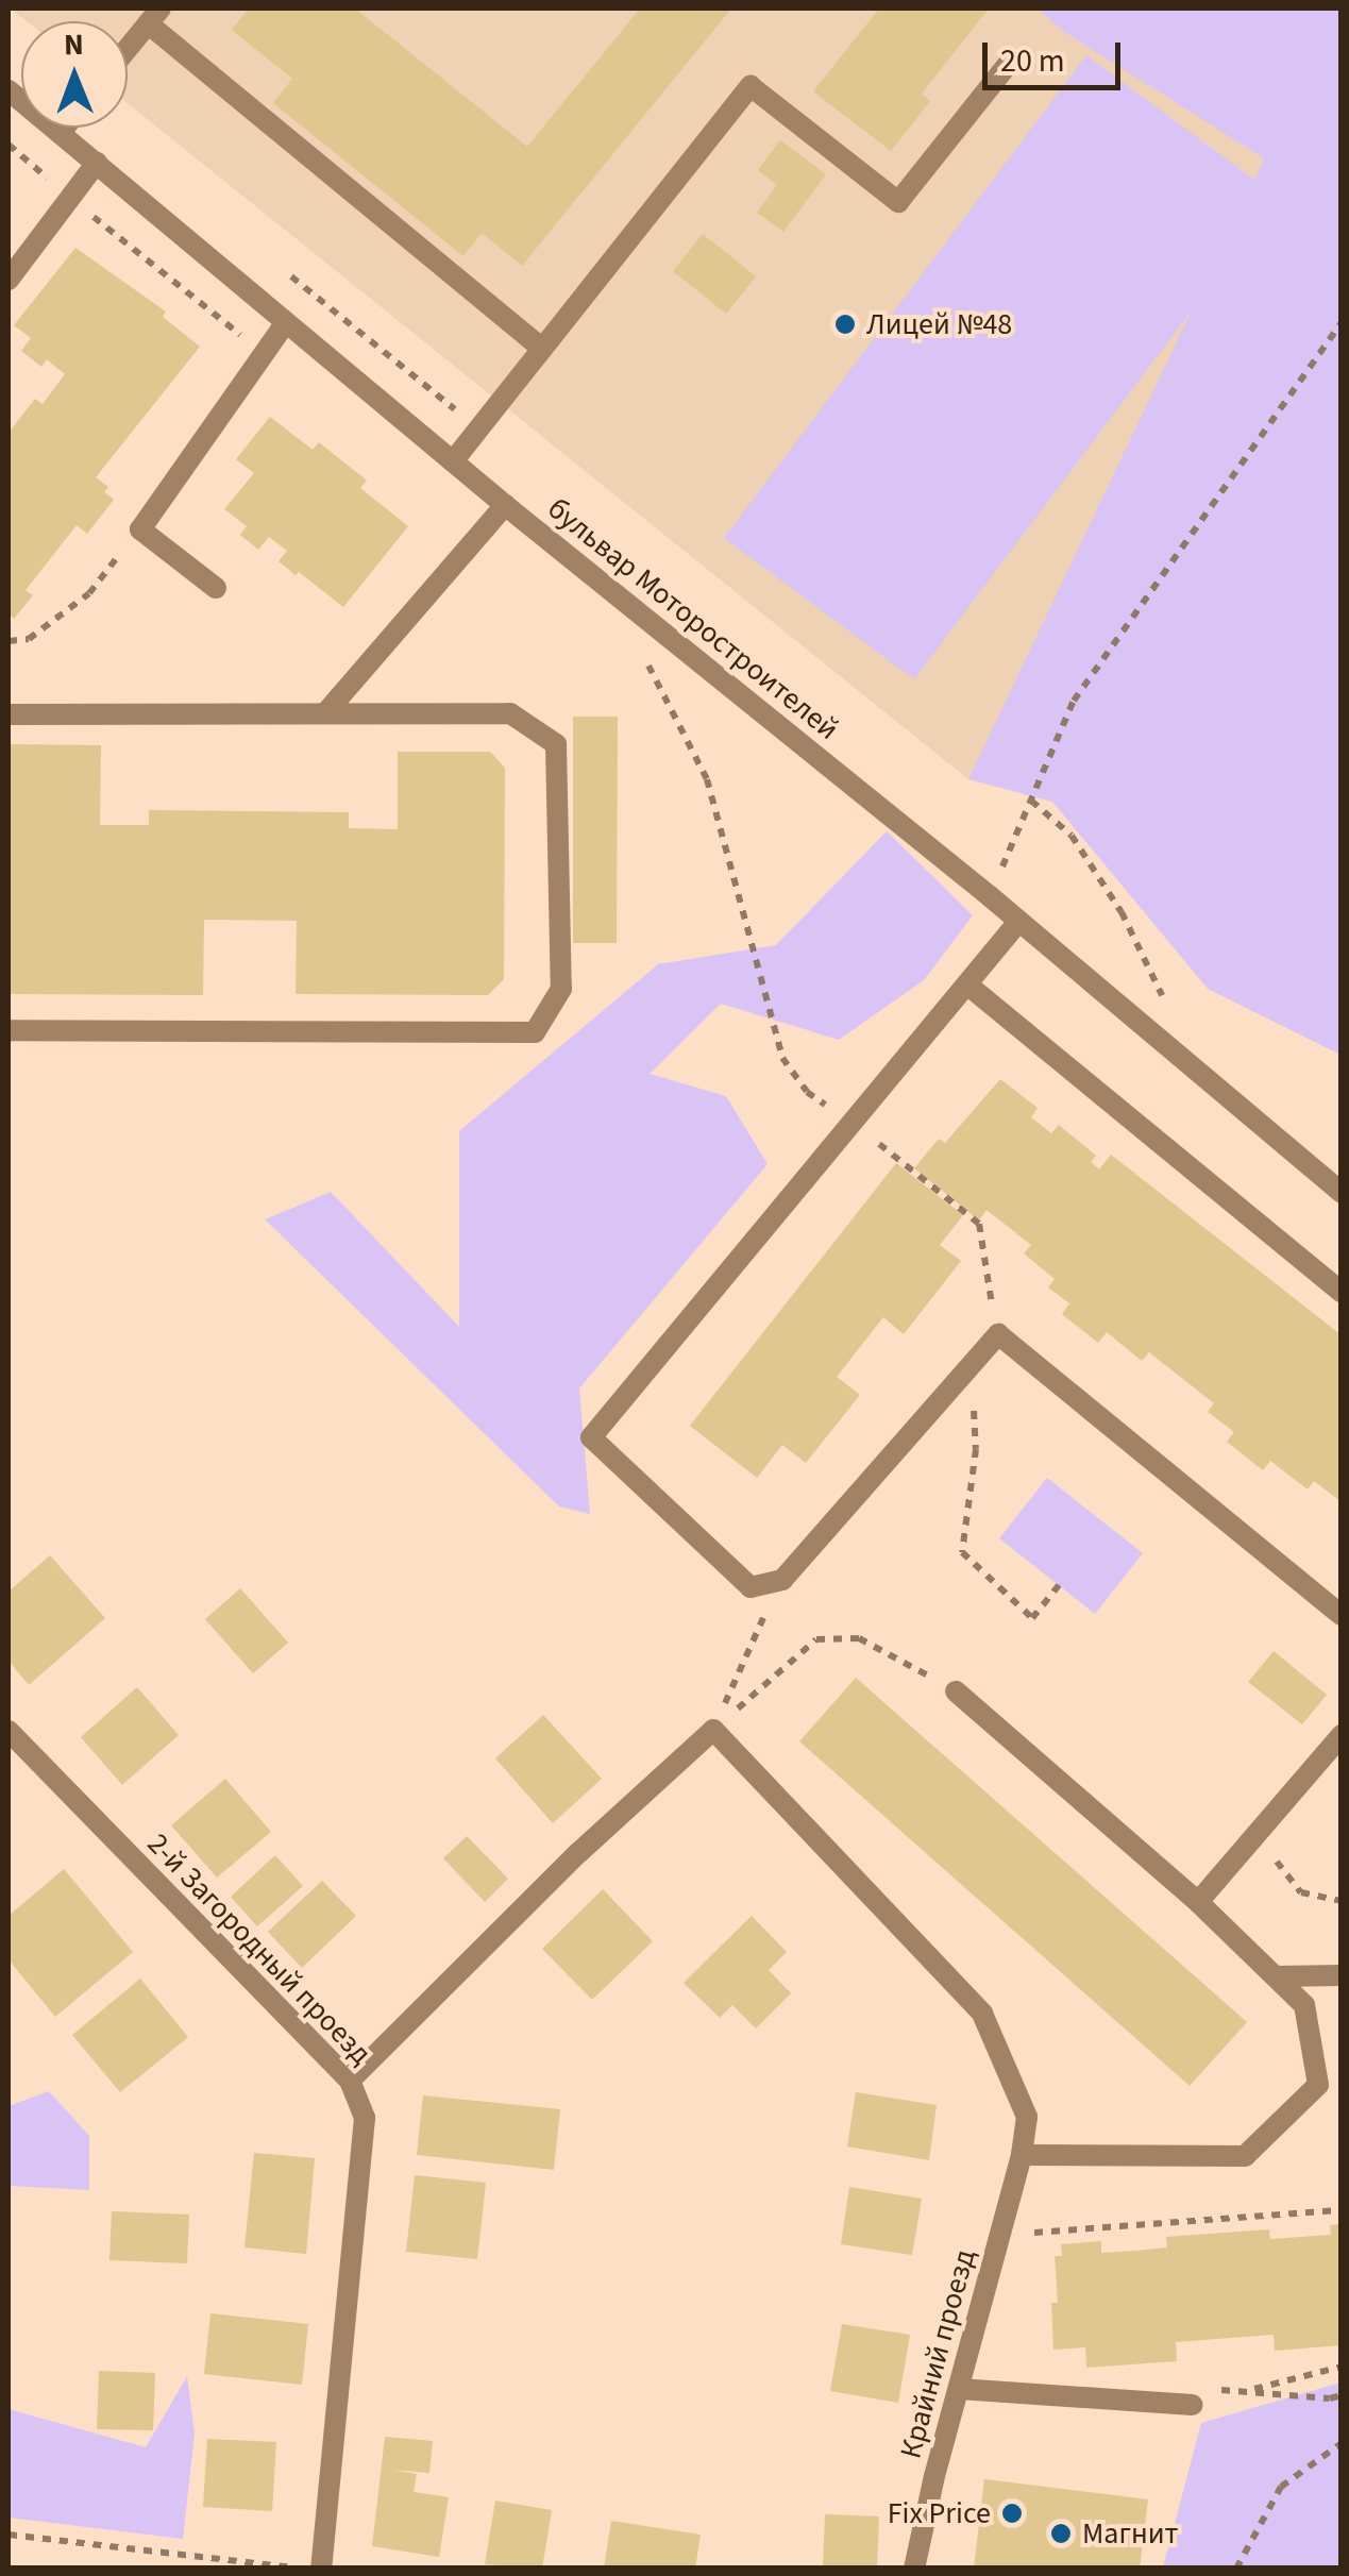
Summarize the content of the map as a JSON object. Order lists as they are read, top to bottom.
{
  "streets": {
    "street": ["бульвар Моторостроителей", "2-й Загородный проезд", "Крайний проезд"]
  },
  "places": ["Лицей №48", "Fix Price", "Магнит"],
  "scale_bar": "20 m",
  "north": "top"
}
